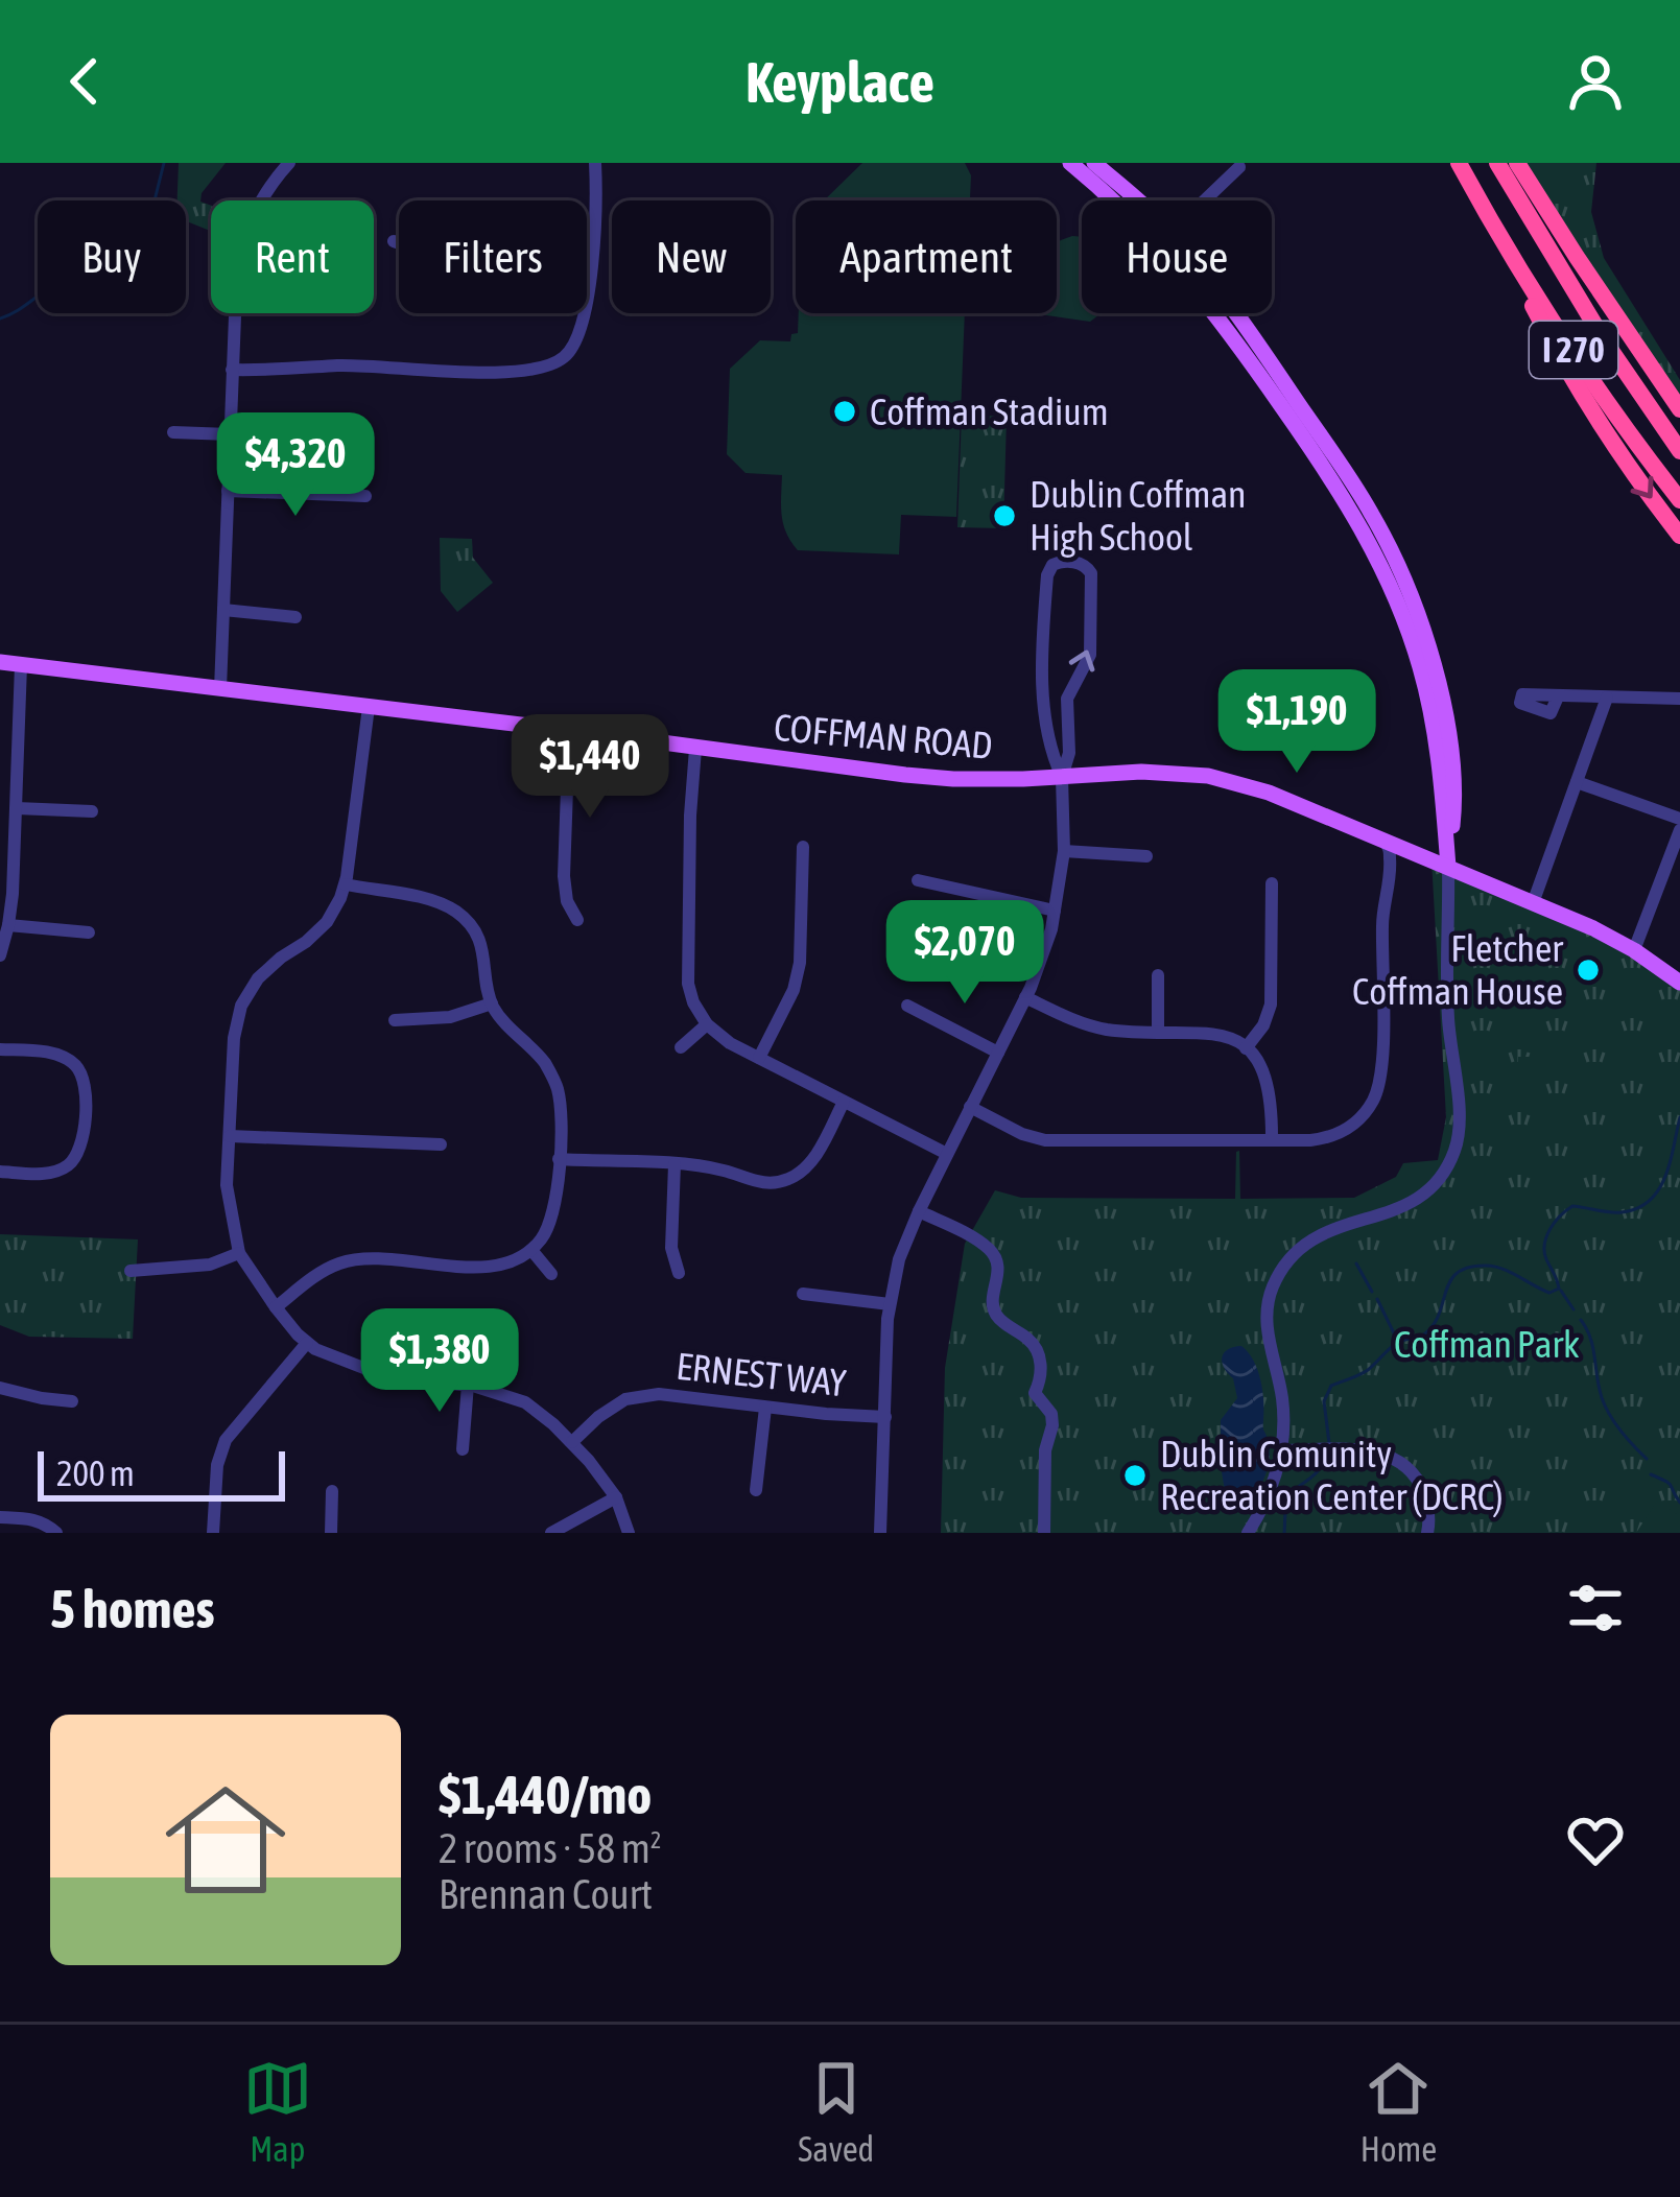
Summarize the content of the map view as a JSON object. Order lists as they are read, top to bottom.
{
  "streets": {
    "highway": ["I 270"],
    "main road": ["COFFMAN ROAD"],
    "street": ["ERNEST WAY"]
  },
  "parks": ["Coffman Park"],
  "places": [
    "Coffman Stadium",
    "Dublin Coffman High School",
    "Fletcher Coffman House",
    "Dublin Comunity Recreation Center (DCRC)"
  ],
  "scale_bar": "200 m",
  "page": {
    "header": "Keyplace",
    "chip": [
      "Buy",
      "Rent",
      "Filters",
      "New",
      "Apartment",
      "House"
    ],
    "price": [
      "$4,320",
      "$1,190",
      "$1,440",
      "$2,070",
      "$1,380"
    ],
    "scale": "200 m",
    "heading": "5 homes",
    "list": [
      {
        "name": "$1,440/mo",
        "note": "2 rooms · 58 m² · Brennan Court"
      }
    ],
    "tabs": ["Map", "Saved", "Home"]
  }
}
